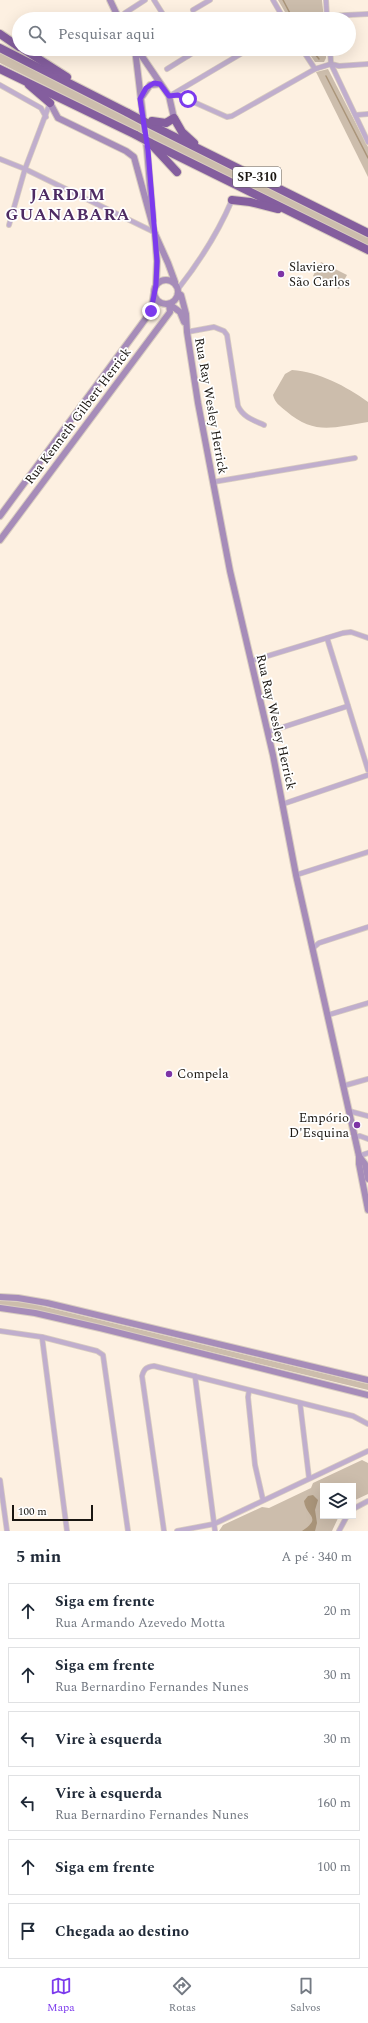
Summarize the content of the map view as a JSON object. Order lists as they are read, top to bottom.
{
  "streets": {
    "highway": ["SP-310"],
    "street": ["Rua Ray Wesley Herrick", "Rua Kenneth Gilbert Herrick"]
  },
  "crossings": [
    ["Rua Ray Wesley Herrick", "Rua Kenneth Gilbert Herrick"]
  ],
  "districts": ["JARDIM GUANABARA"],
  "places": ["Slaviero São Carlos", "Compela", "Empório D'Esquina"],
  "scale_bar": "100 m",
  "page": {
    "search": "Pesquisar aqui",
    "scale": "100 m",
    "heading": ["5 min", "A pé · 340 m"],
    "list": [
      ["Siga em frente", "Rua Armando Azevedo Motta", "20 m"],
      ["Siga em frente", "Rua Bernardino Fernandes Nunes", "30 m"],
      ["Vire à esquerda", "30 m"],
      ["Vire à esquerda", "Rua Bernardino Fernandes Nunes", "160 m"],
      ["Siga em frente", "100 m"],
      "Chegada ao destino"
    ],
    "nav": ["Mapa", "Rotas", "Salvos"]
  }
}
